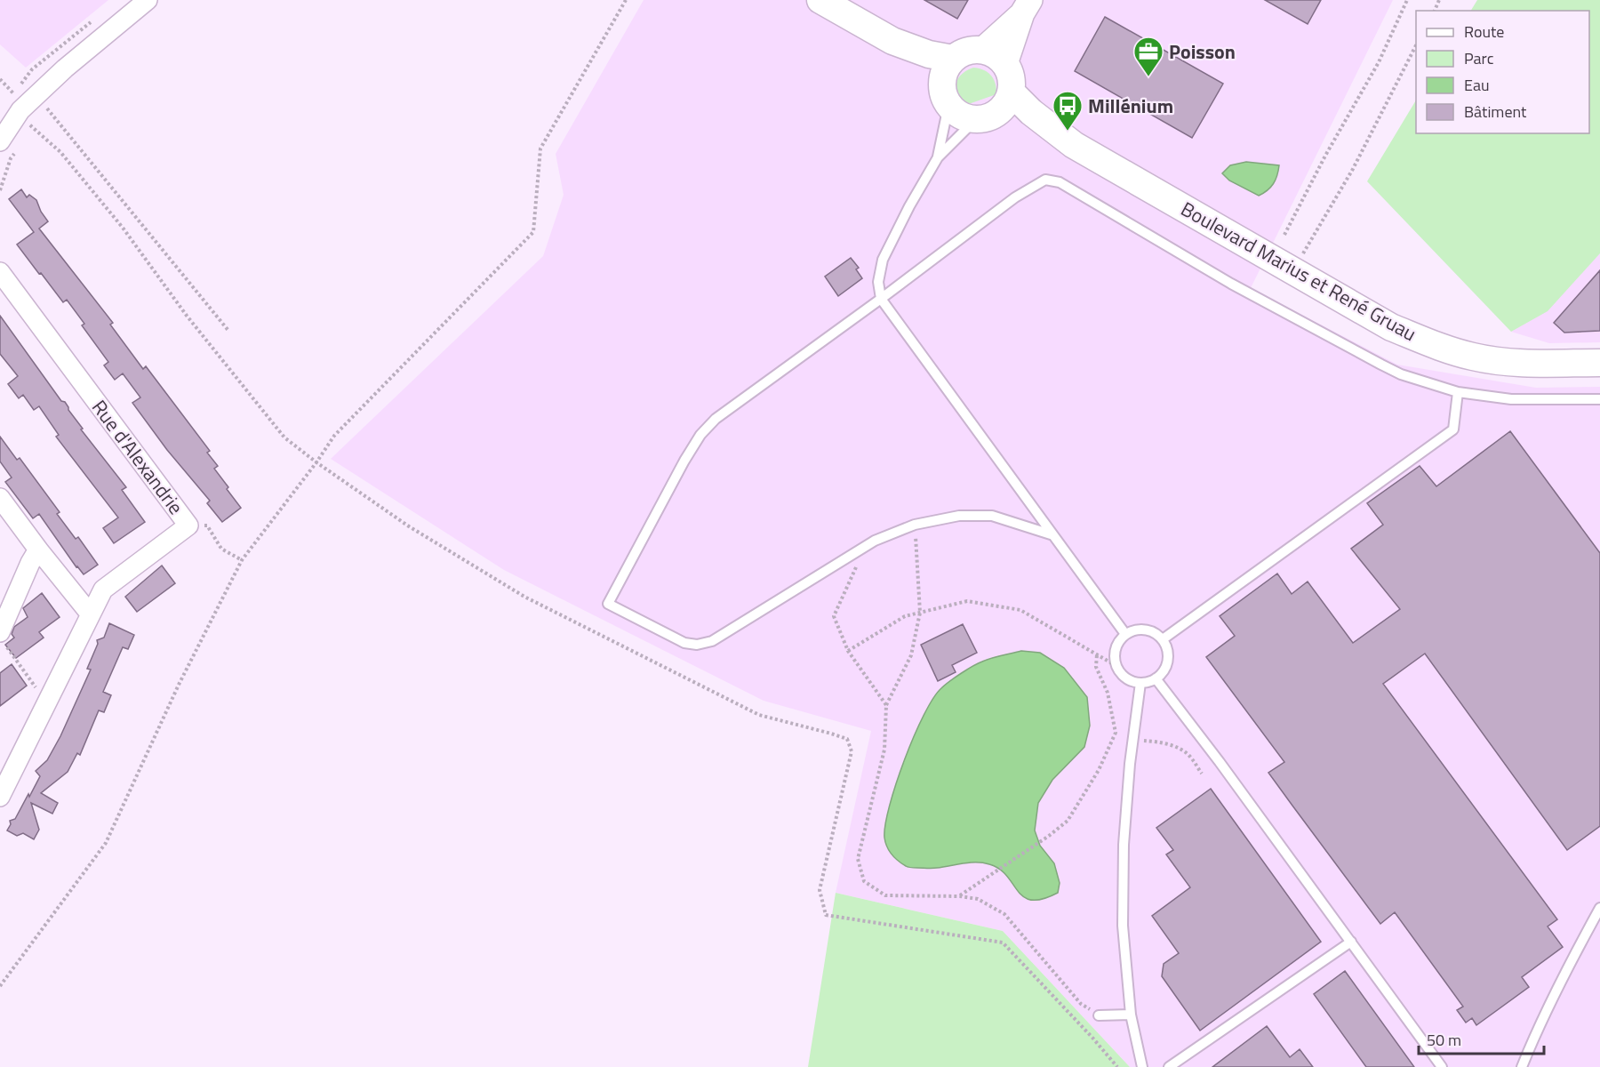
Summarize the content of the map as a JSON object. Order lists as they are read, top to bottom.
{
  "streets": {
    "main road": ["Boulevard Marius et René Gruau"],
    "street": ["Rue d'Alexandrie"]
  },
  "places": {
    "office": ["Poisson"],
    "bus stop": ["Millénium"]
  },
  "legend": [
    "Route",
    "Parc",
    "Eau",
    "Bâtiment"
  ],
  "scale_bar": "50 m"
}
